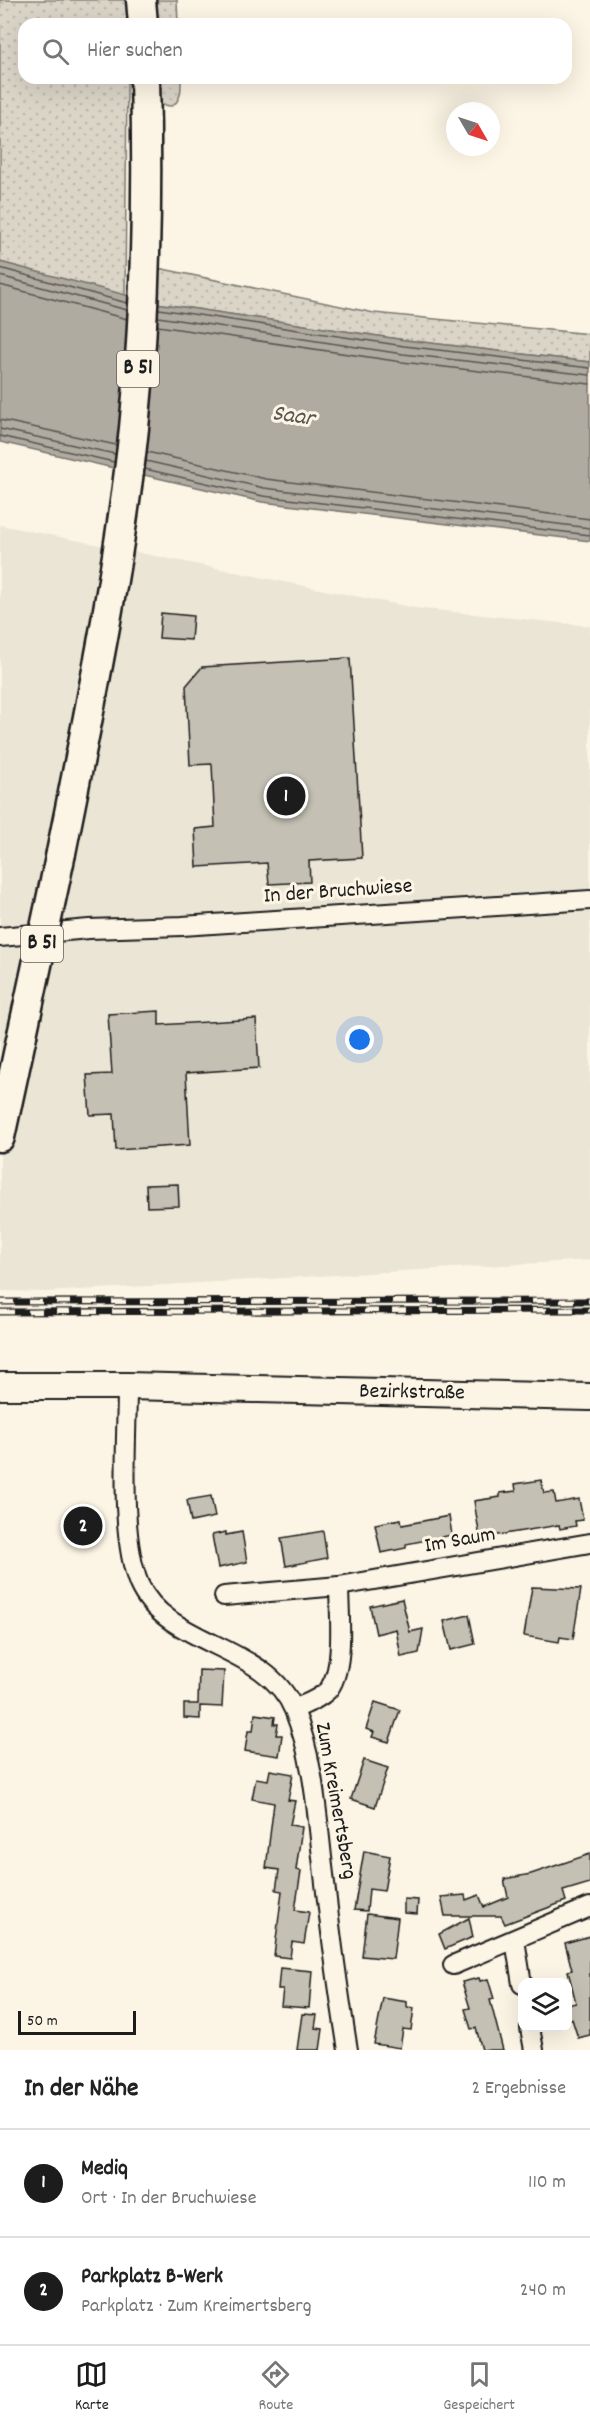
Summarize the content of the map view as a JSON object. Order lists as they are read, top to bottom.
{
  "streets": {
    "main road": ["B 51"],
    "street": [
      "In der Bruchwiese",
      "Bezirkstraße",
      "Im Saum",
      "Zum Kreimertsberg"
    ]
  },
  "crossings": [
    ["Bezirkstraße", "Zum Kreimertsberg"]
  ],
  "water": ["Saar"],
  "scale_bar": "50 m",
  "north": "bottom right",
  "page": {
    "search": "Hier suchen",
    "pins": ["1", "2"],
    "scale": "50 m",
    "heading": ["In der Nähe", "2 Ergebnisse"],
    "list": [
      {
        "mark": "1",
        "name": "Mediq",
        "note": "Ort · In der Bruchwiese",
        "value": "110 m"
      },
      {
        "mark": "2",
        "name": "Parkplatz B-Werk",
        "note": "Parkplatz · Zum Kreimertsberg",
        "value": "240 m"
      }
    ],
    "nav": ["Karte", "Route", "Gespeichert"]
  }
}
